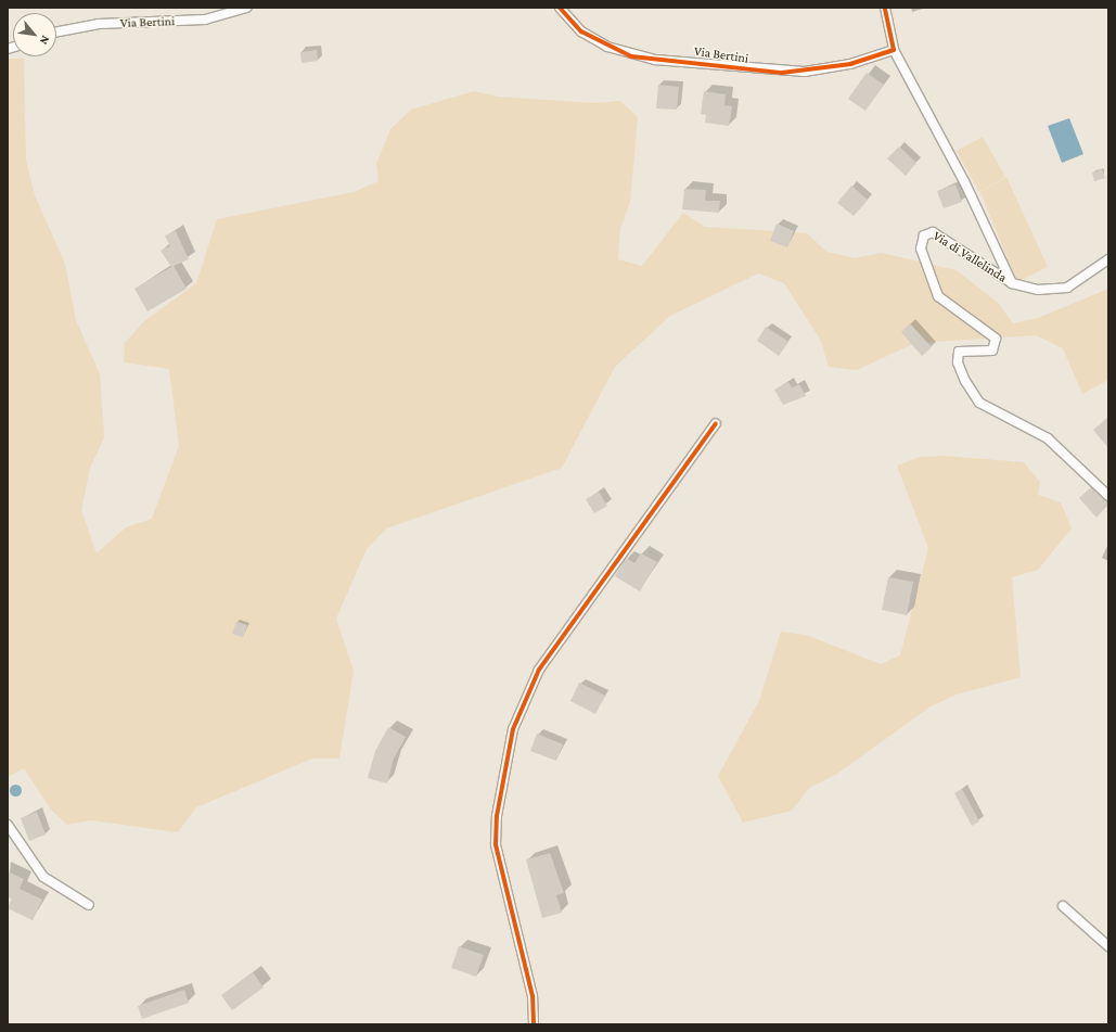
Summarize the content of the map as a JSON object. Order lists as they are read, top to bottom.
{
  "streets": {
    "street": ["Via Bertini", "Via di Vallelinda"]
  },
  "crossings": [
    ["Via Bertini", "Via di Vallelinda"]
  ],
  "north": "bottom right"
}
